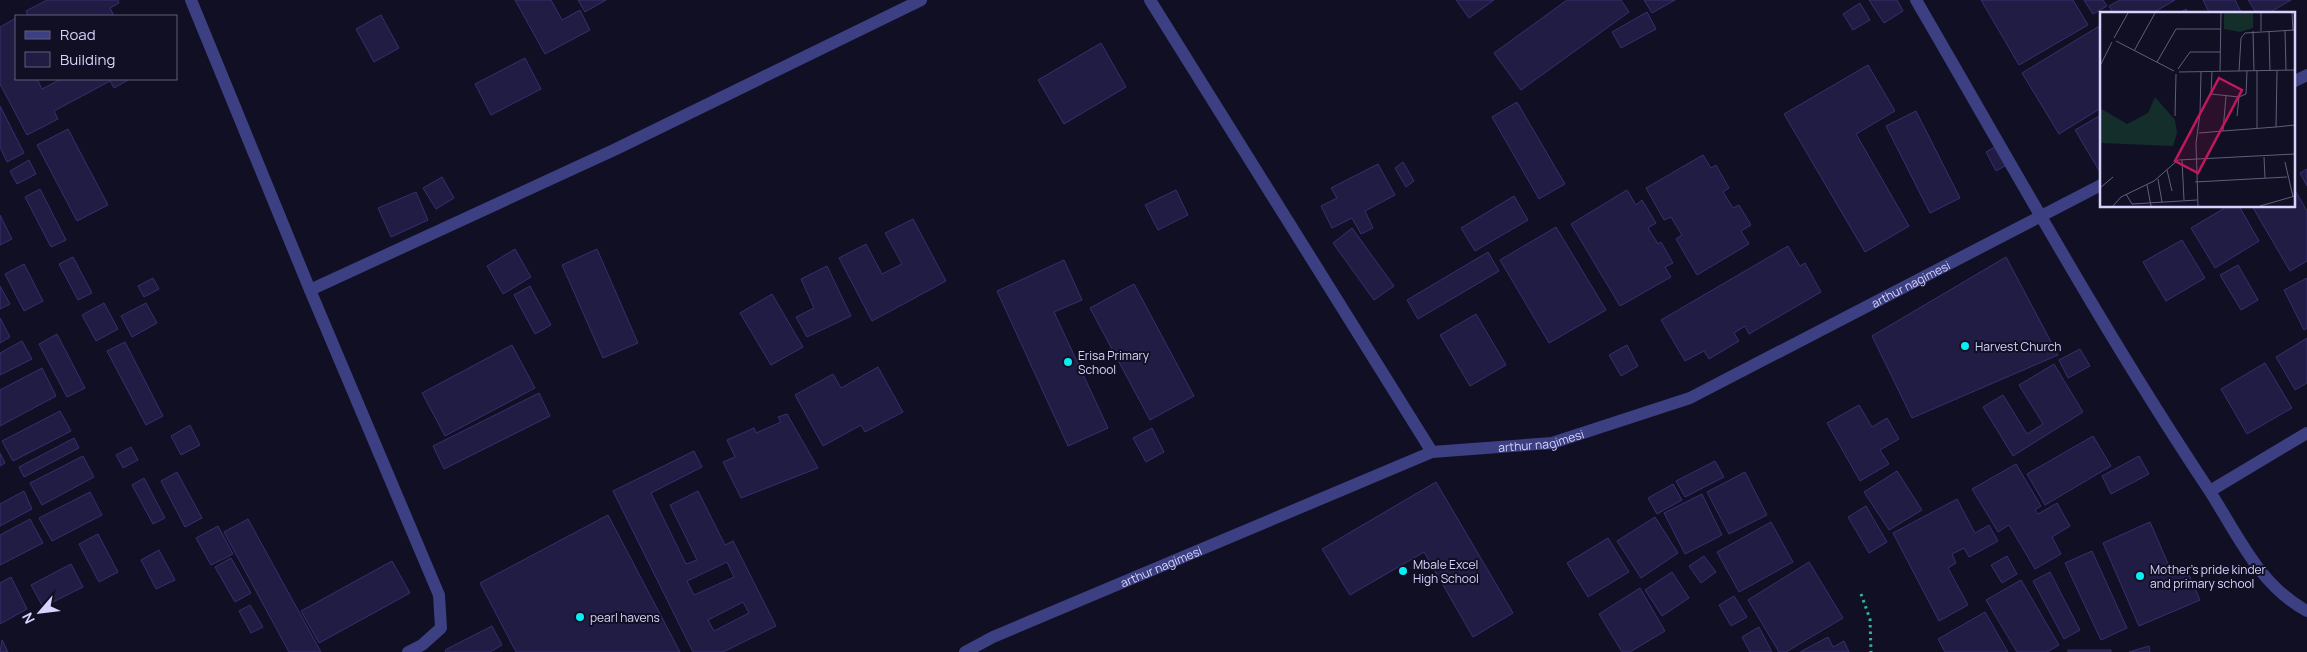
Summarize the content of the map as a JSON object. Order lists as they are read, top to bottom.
{
  "streets": {
    "street": ["arthur nagimesi"]
  },
  "places": [
    "Harvest Church",
    "Erisa Primary School",
    "Mbale Excel High School",
    "Mother's pride kinder and primary school",
    "pearl havens"
  ],
  "legend": ["Road", "Building"],
  "north": "bottom left"
}
